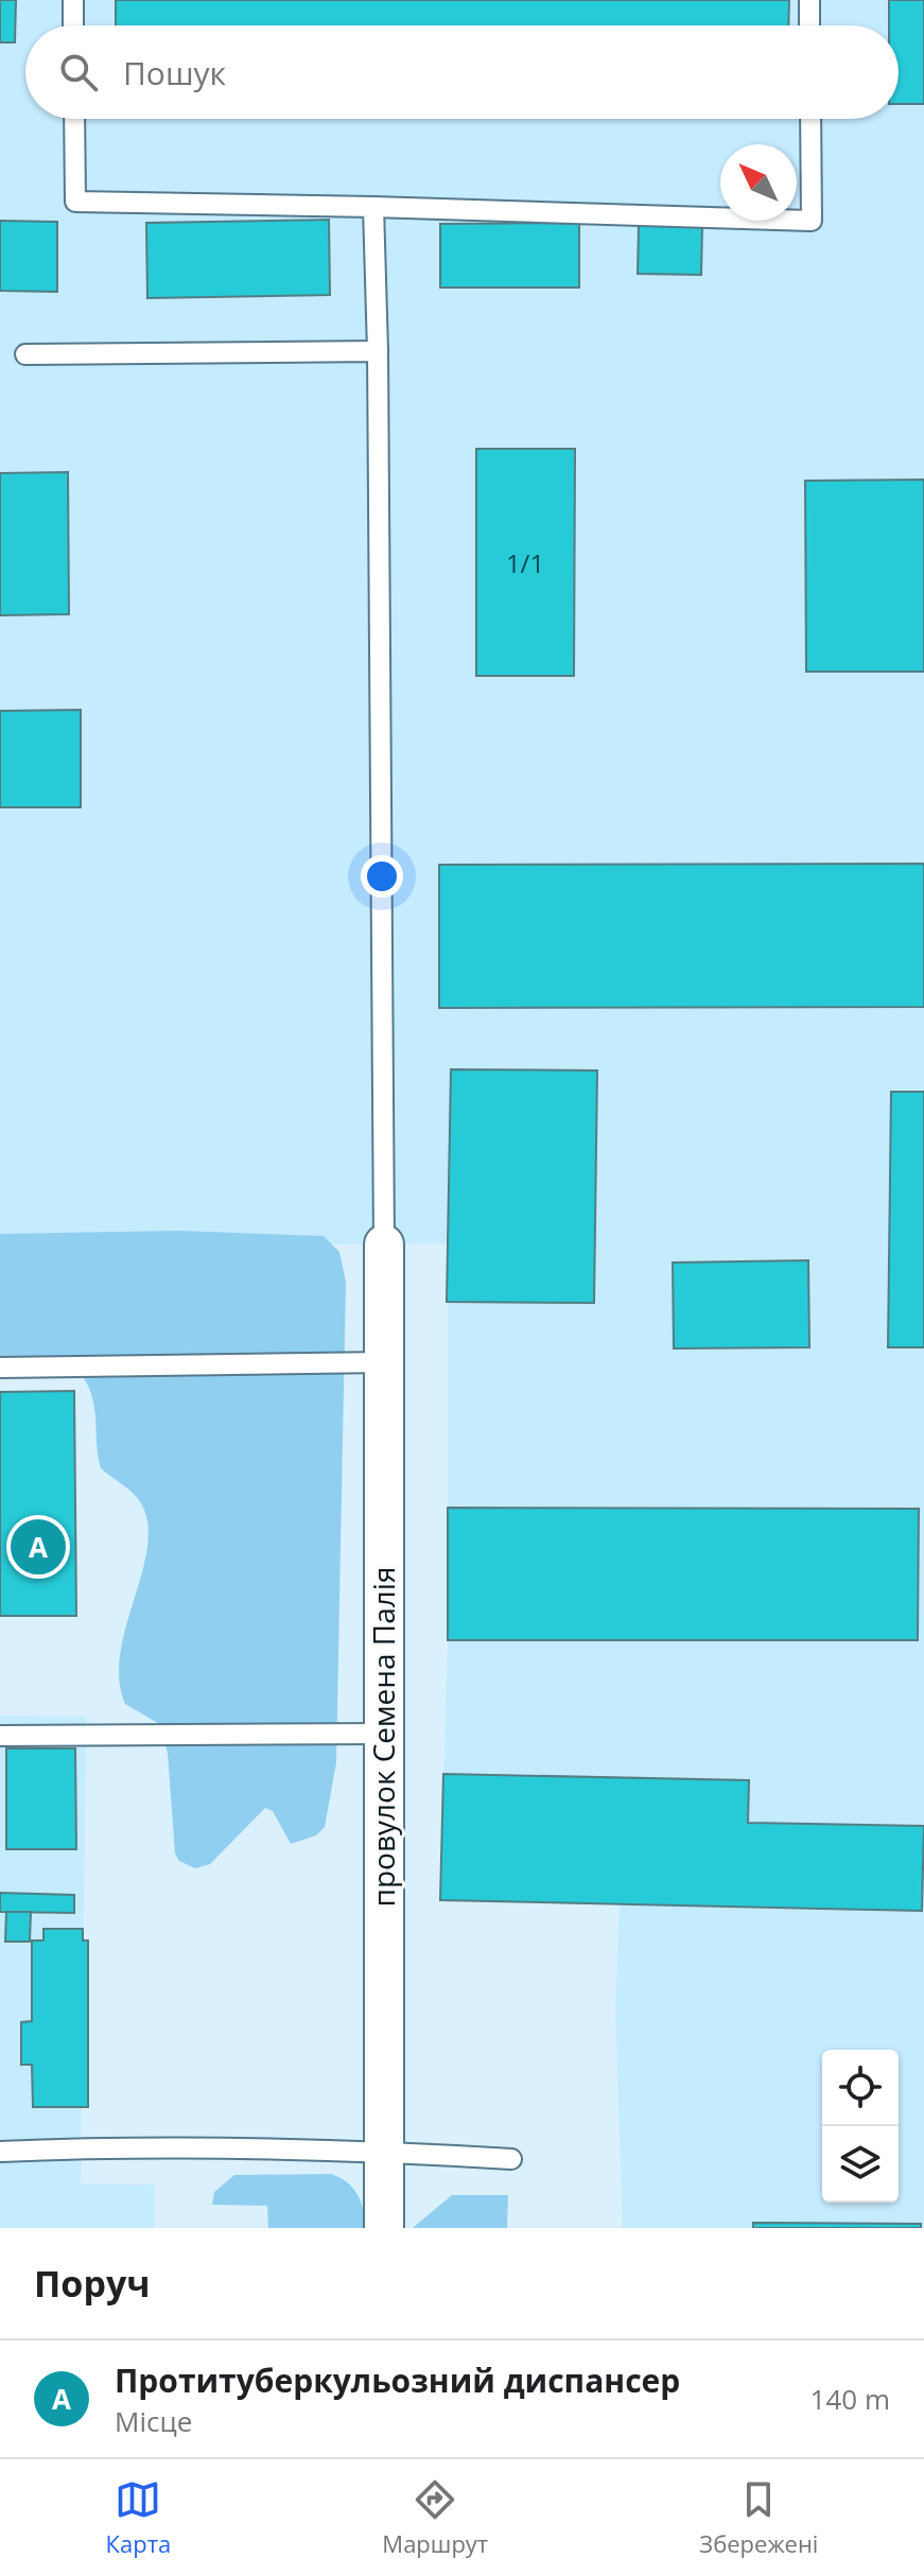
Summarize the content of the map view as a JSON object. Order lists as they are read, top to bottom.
{
  "streets": {
    "street": ["провулок Семена Палія"]
  },
  "house_numbers": ["1/1"],
  "north": "top left",
  "page": {
    "search": "Пошук",
    "pins": "A",
    "heading": "Поруч",
    "list": [
      {
        "mark": "A",
        "name": "Протитуберкульозний диспансер",
        "note": "Місце",
        "value": "140 m"
      }
    ],
    "nav": ["Карта", "Маршрут", "Збережені"]
  }
}
